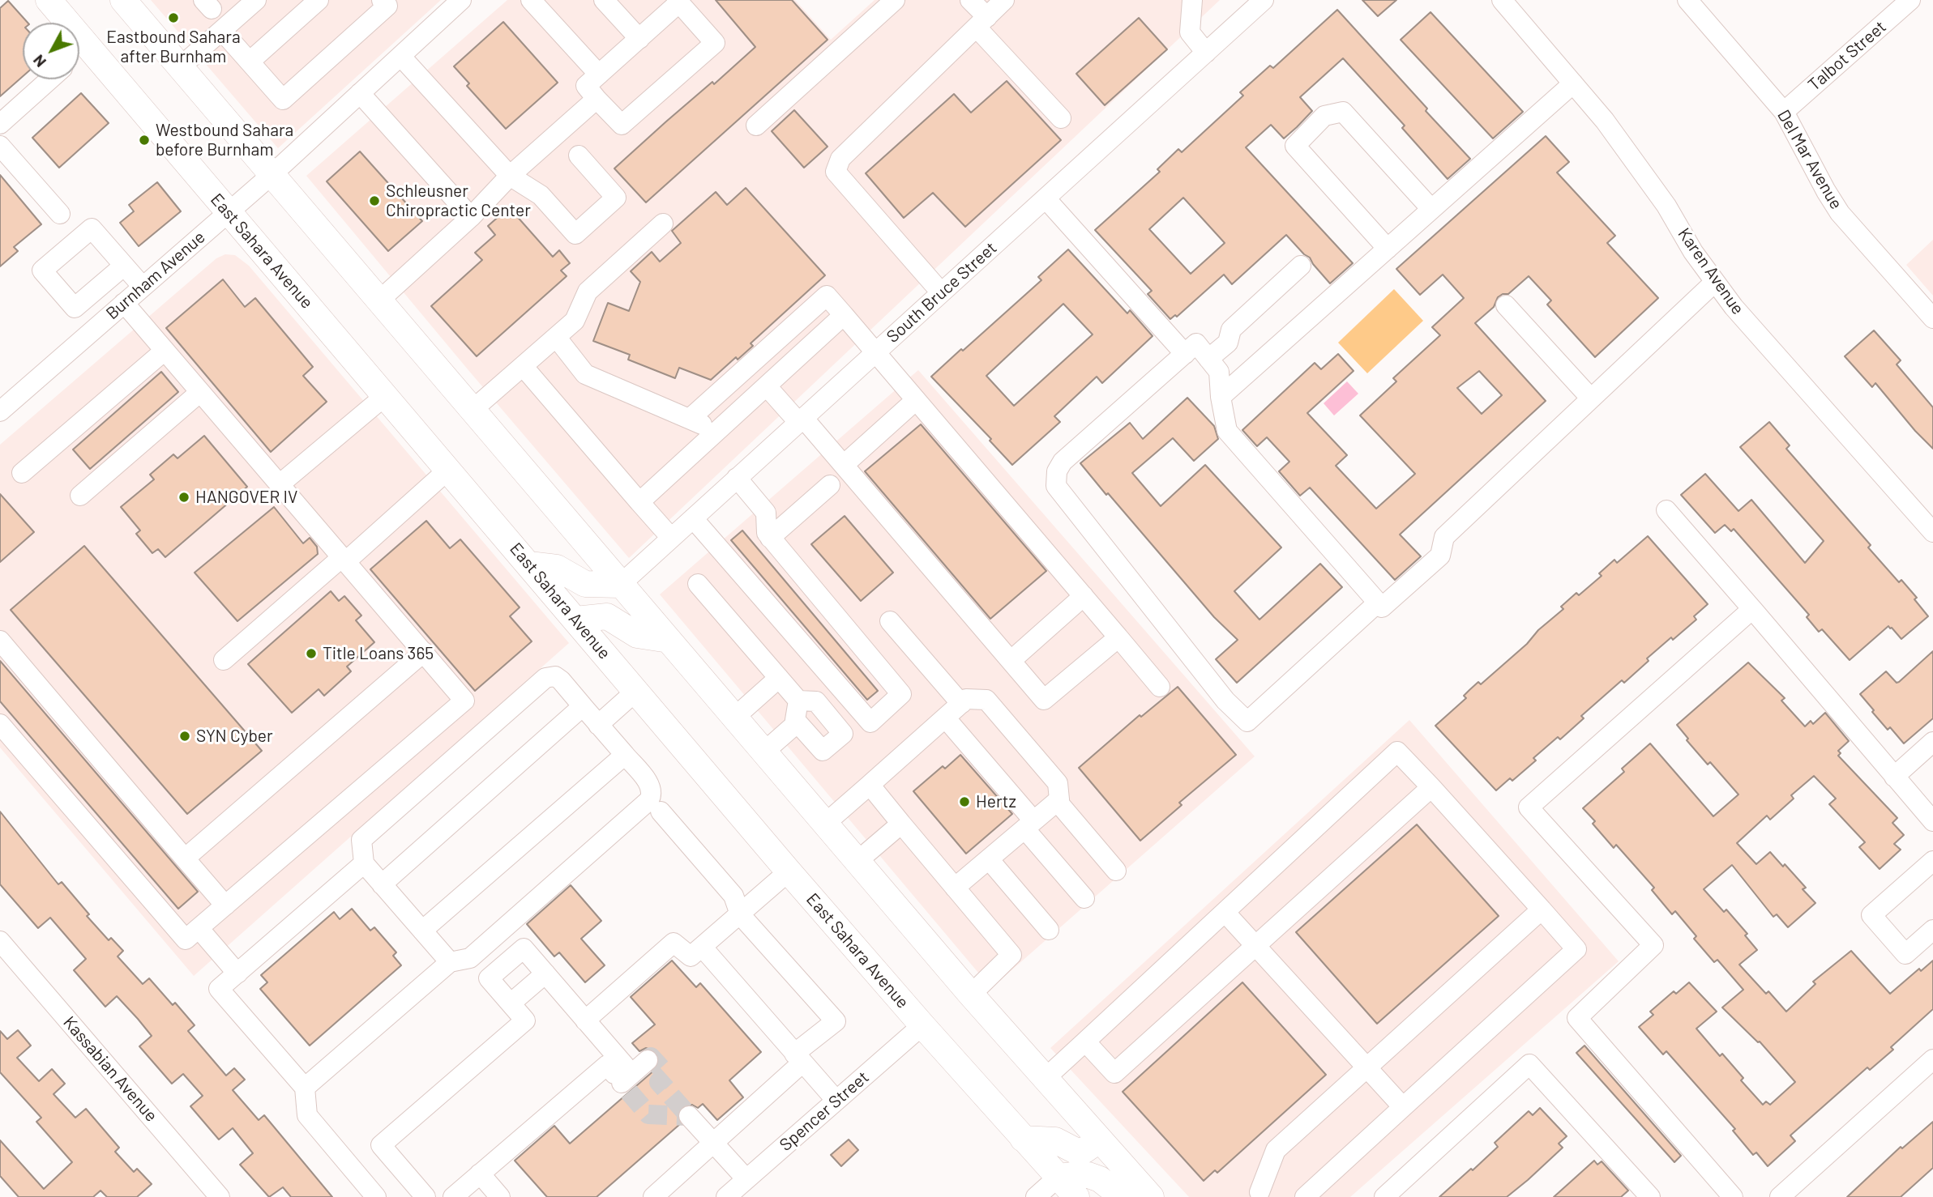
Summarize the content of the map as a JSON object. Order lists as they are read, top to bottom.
{
  "streets": {
    "main road": ["East Sahara Avenue"],
    "street": [
      "Talbot Street",
      "Del Mar Avenue",
      "Karen Avenue",
      "Burnham Avenue",
      "South Bruce Street",
      "Kassabian Avenue",
      "Spencer Street"
    ]
  },
  "crossings": [
    ["Talbot Street", "Del Mar Avenue"],
    ["East Sahara Avenue", "Burnham Avenue"],
    ["East Sahara Avenue", "Spencer Street"]
  ],
  "places": [
    "Eastbound Sahara after Burnham",
    "Westbound Sahara before Burnham",
    "Schleusner Chiropractic Center",
    "HANGOVER IV",
    "Title Loans 365",
    "SYN Cyber",
    "Hertz"
  ],
  "north": "bottom left"
}
